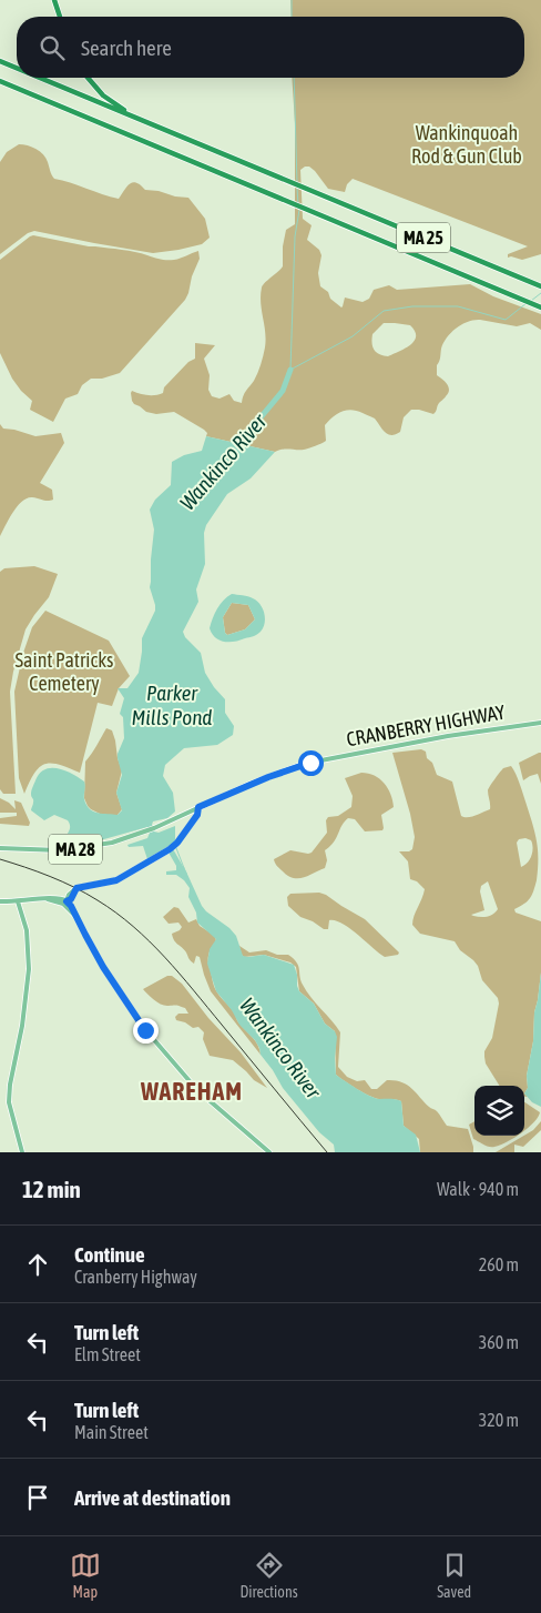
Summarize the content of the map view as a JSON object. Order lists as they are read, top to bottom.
{
  "streets": {
    "highway": ["MA 25"],
    "main road": ["CRANBERRY HIGHWAY", "MA 28"]
  },
  "districts": ["WAREHAM"],
  "water": ["Wankinco River", "Parker Mills Pond"],
  "parks": ["Wankinquoah Rod & Gun Club", "Saint Patricks Cemetery"],
  "page": {
    "search": "Search here",
    "heading": ["12 min", "Walk · 940 m"],
    "list": [
      ["Continue", "Cranberry Highway", "260 m"],
      ["Turn left", "Elm Street", "360 m"],
      ["Turn left", "Main Street", "320 m"],
      "Arrive at destination"
    ],
    "nav": ["Map", "Directions", "Saved"]
  }
}
